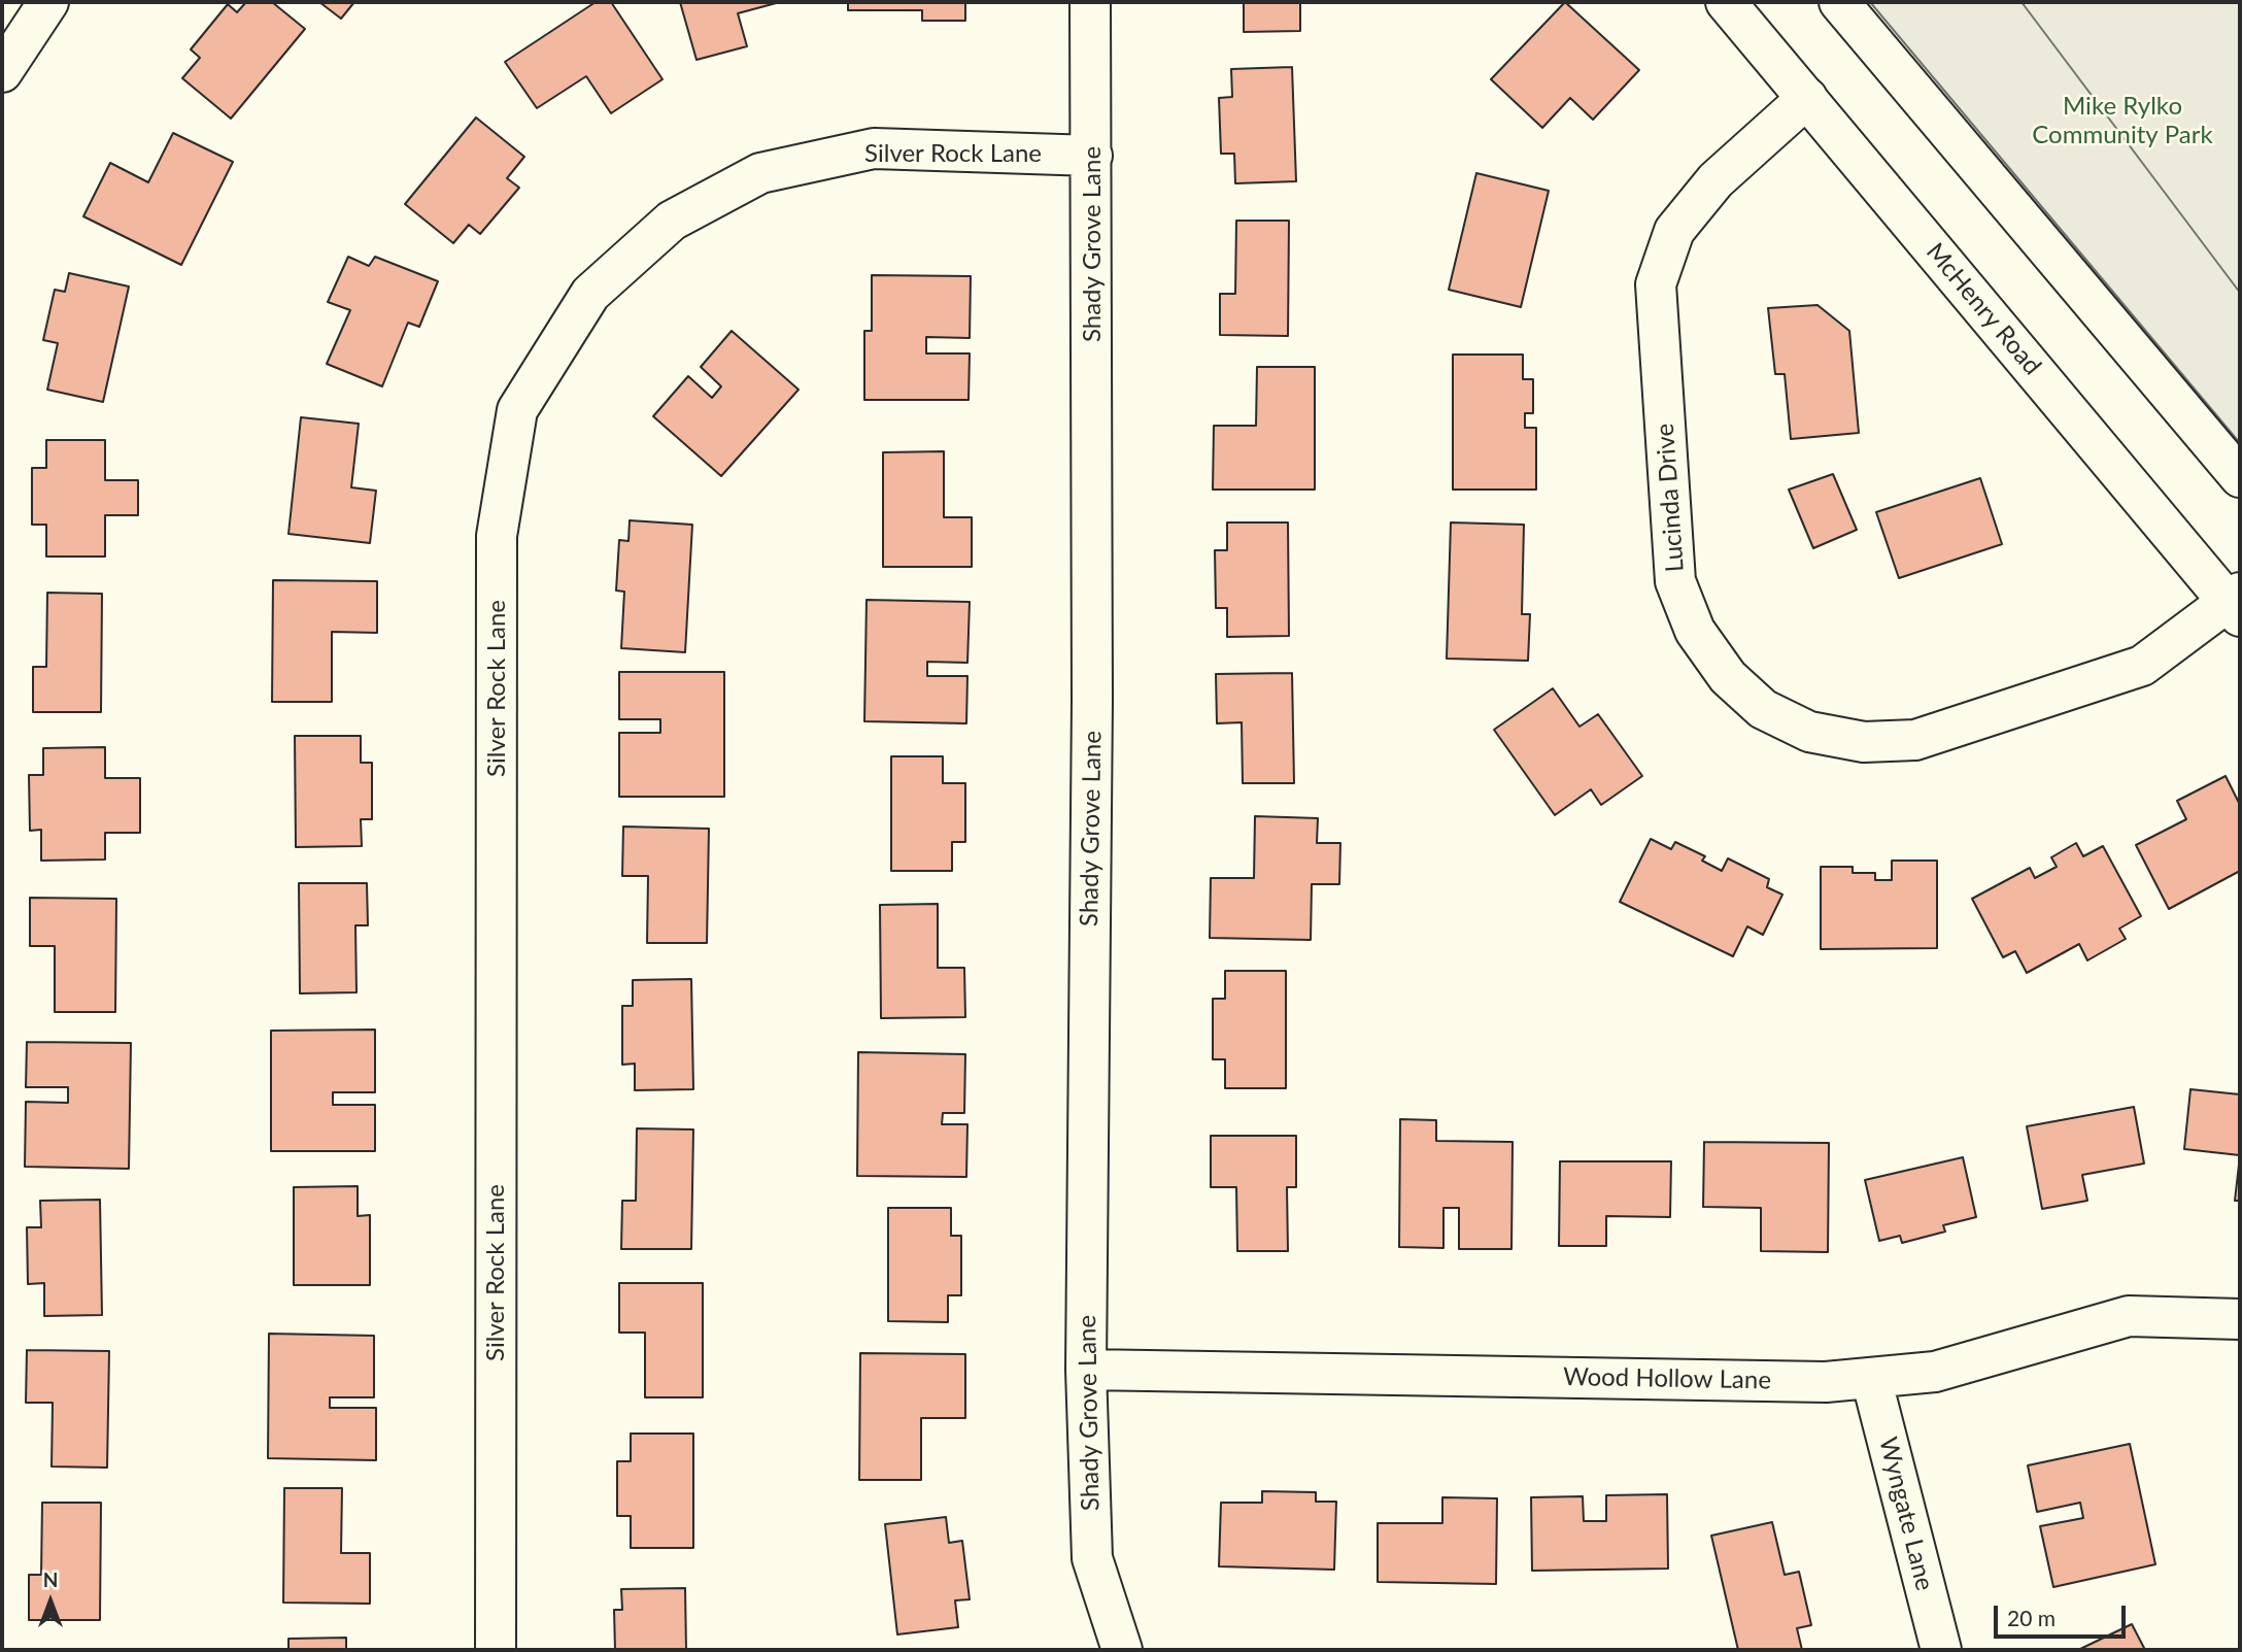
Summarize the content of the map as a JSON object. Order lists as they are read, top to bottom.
{
  "streets": {
    "street": [
      "Silver Rock Lane",
      "Shady Grove Lane",
      "McHenry Road",
      "Lucinda Drive",
      "Wood Hollow Lane",
      "Wyngate Lane"
    ]
  },
  "crossings": [
    ["Silver Rock Lane", "Shady Grove Lane"],
    ["Shady Grove Lane", "Wood Hollow Lane"],
    ["McHenry Road", "Lucinda Drive"],
    ["Wood Hollow Lane", "Wyngate Lane"]
  ],
  "parks": ["Mike Rylko Community Park"],
  "scale_bar": "20 m",
  "north": "top"
}
